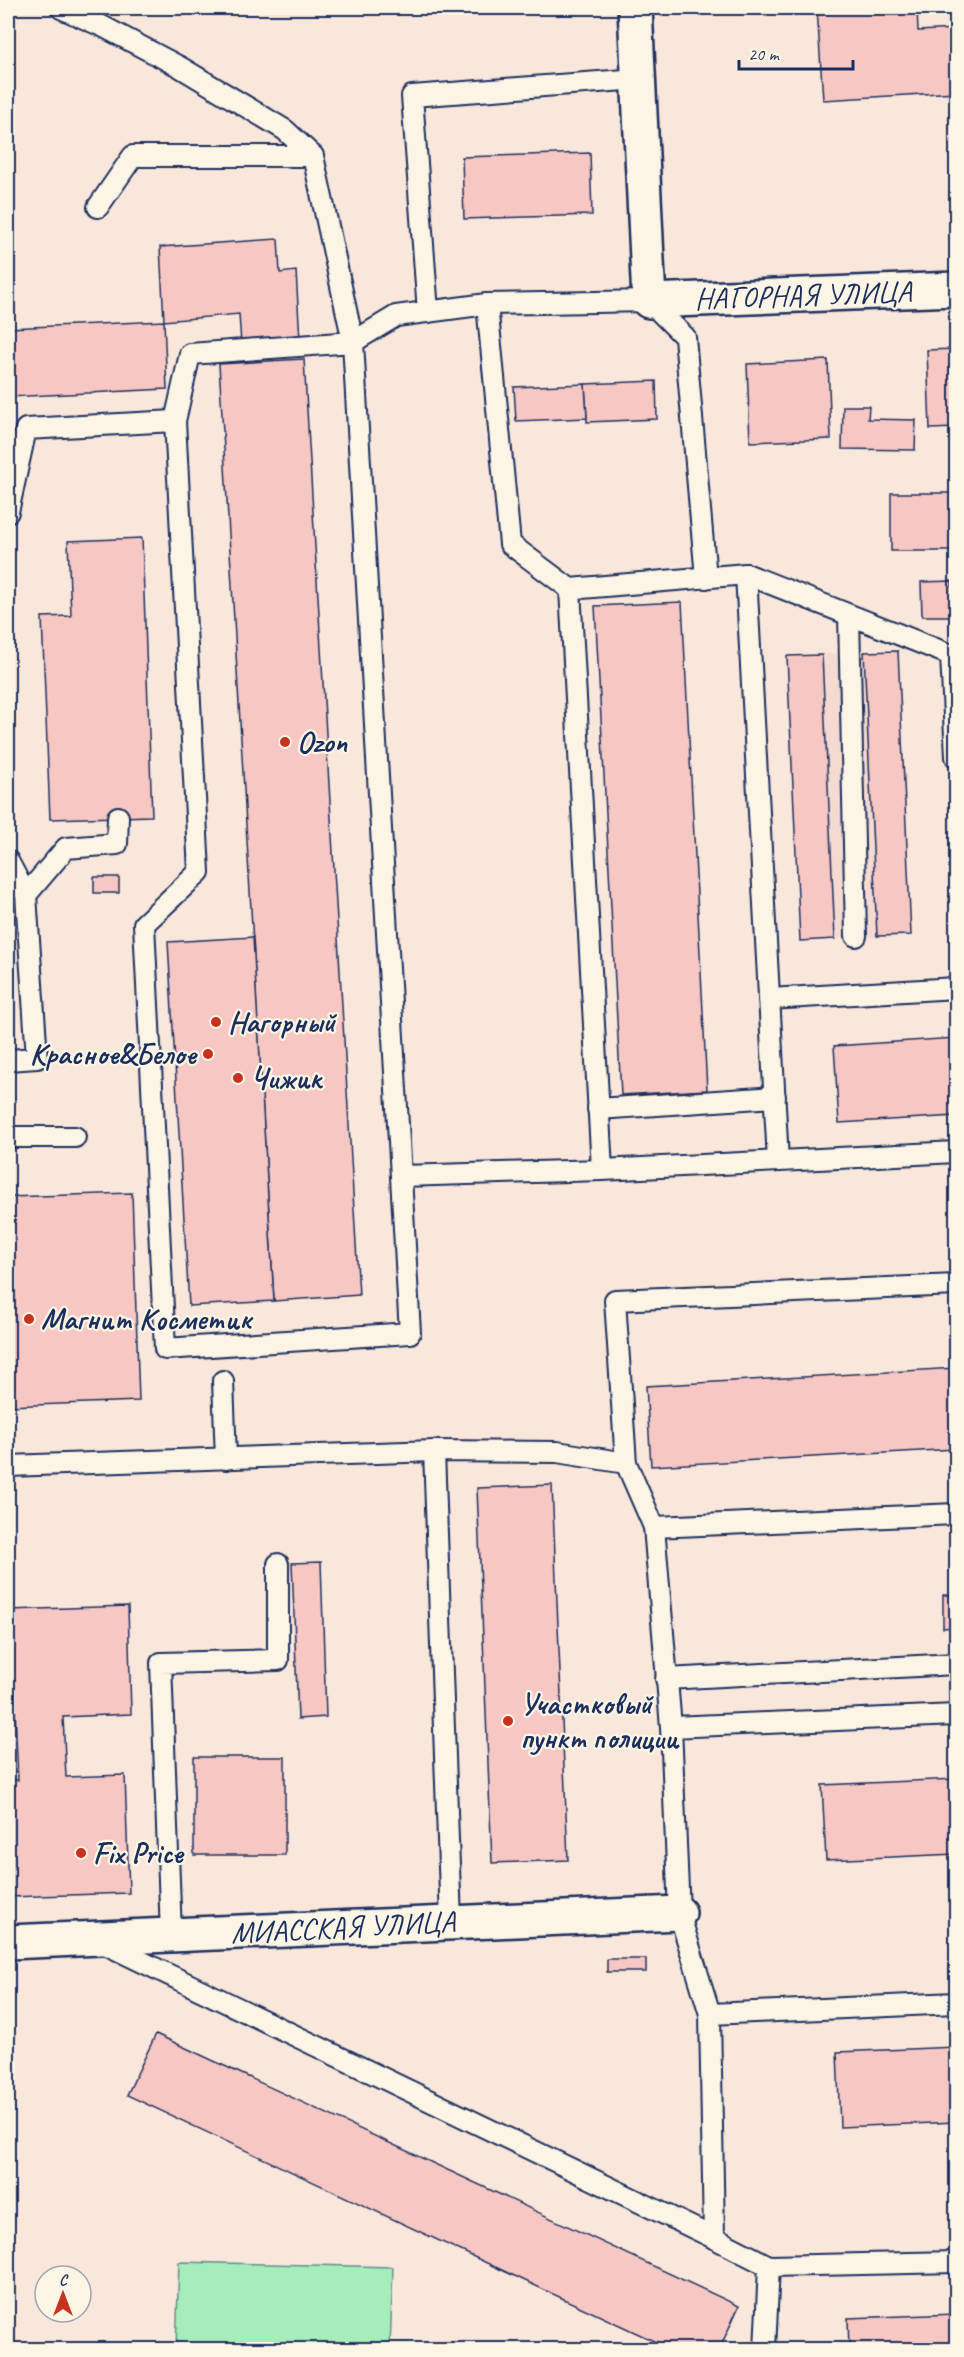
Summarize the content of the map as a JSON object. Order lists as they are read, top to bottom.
{
  "streets": {
    "street": ["НАГОРНАЯ УЛИЦА", "МИАССКАЯ УЛИЦА"]
  },
  "places": [
    "Ozon",
    "Нагорный",
    "Красное&Белое",
    "Чижик",
    "Магнит Косметик",
    "Участковый пункт полиции",
    "Fix Price"
  ],
  "scale_bar": "20 m",
  "north": "top"
}
